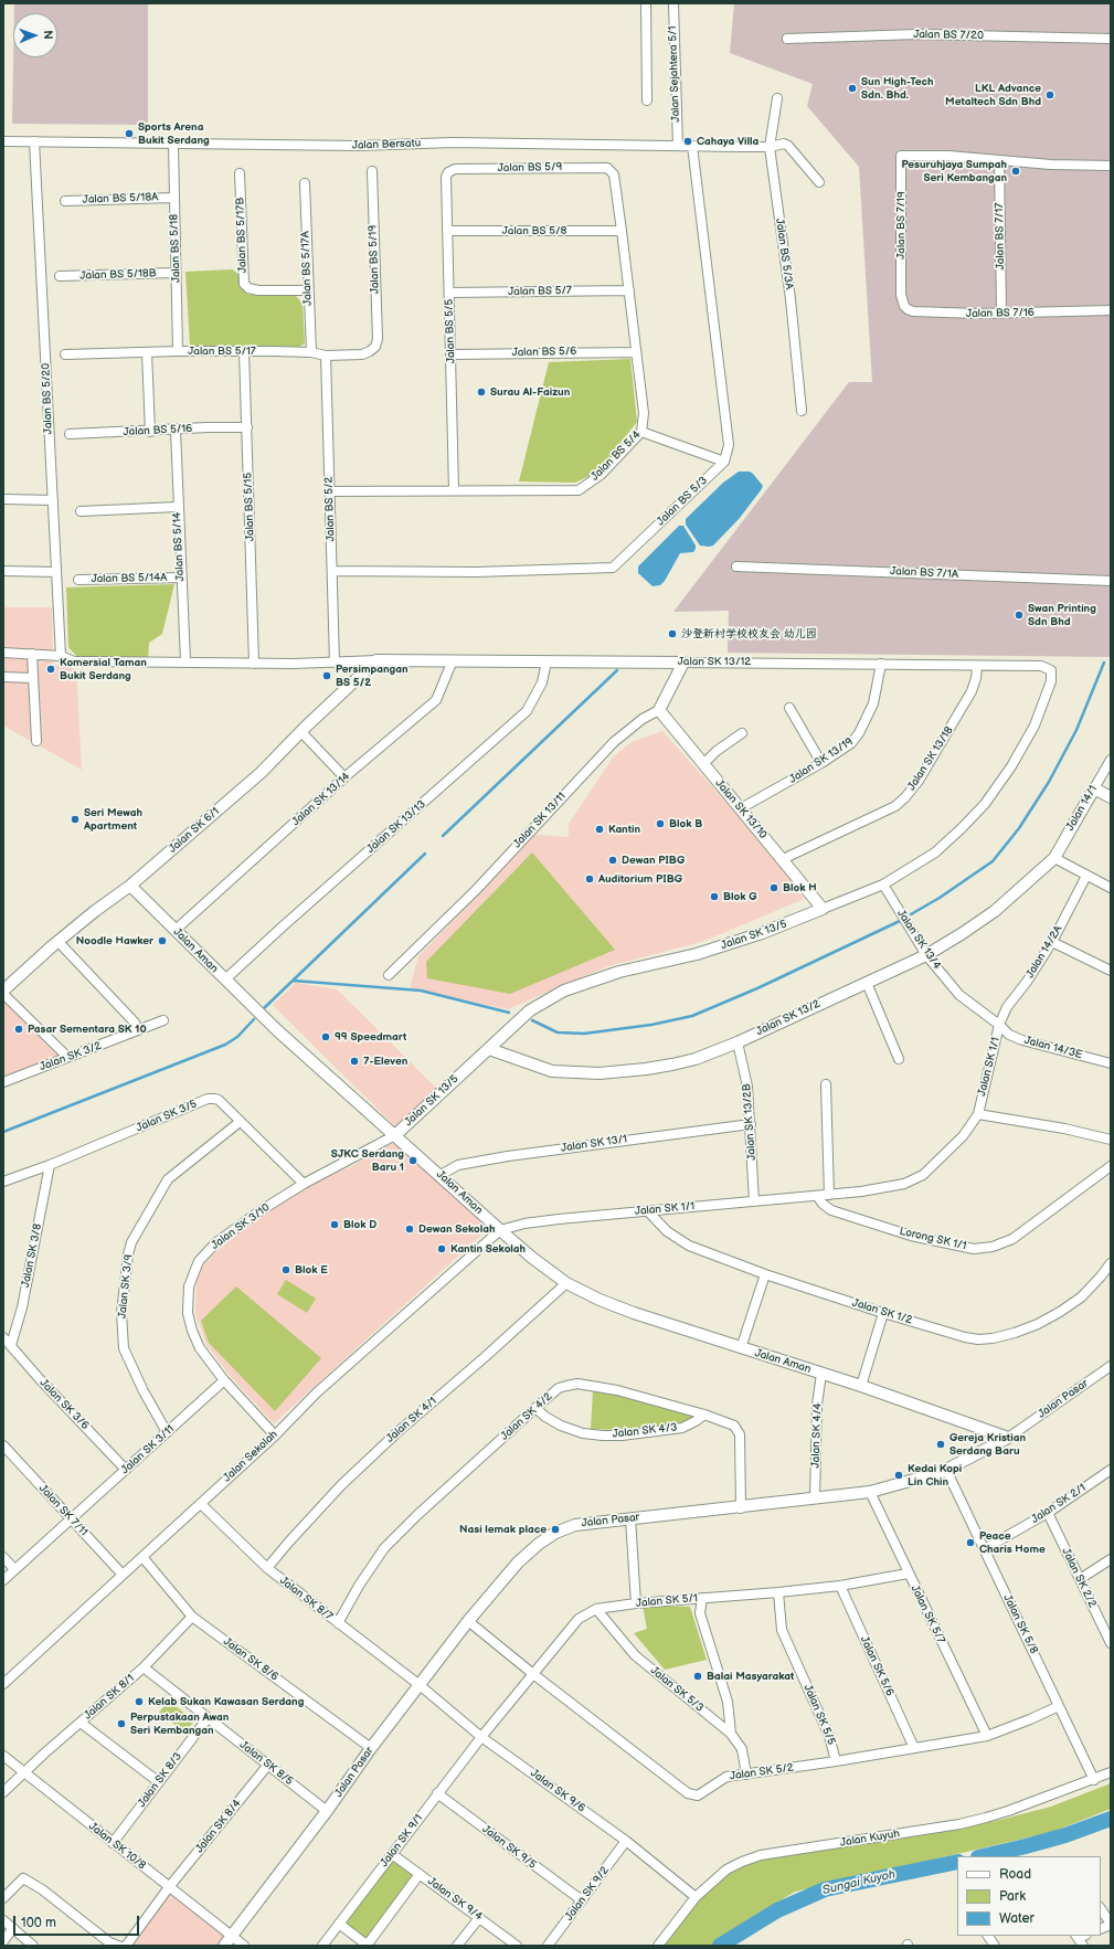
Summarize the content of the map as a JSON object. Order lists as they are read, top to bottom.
{
  "streets": {
    "street": [
      "Jalan BS 7/20",
      "Jalan Sejahtera 5/1",
      "Jalan Bersatu",
      "Jalan BS 5/9",
      "Jalan BS 5/18A",
      "Jalan BS 7/19",
      "Jalan BS 5/8",
      "Jalan BS 5/17B",
      "Jalan BS 7/17",
      "Jalan BS 5/18",
      "Jalan BS 5/3A",
      "Jalan BS 5/19",
      "Jalan BS 5/17A",
      "Jalan BS 5/18B",
      "Jalan BS 5/7",
      "Jalan BS 7/16",
      "Jalan BS 5/5",
      "Jalan BS 5/17",
      "Jalan BS 5/6",
      "Jalan BS 5/20",
      "Jalan BS 5/16",
      "Jalan BS 5/4",
      "Jalan BS 5/3",
      "Jalan BS 5/15",
      "Jalan BS 5/2",
      "Jalan BS 5/14",
      "Jalan BS 7/1A",
      "Jalan BS 5/14A",
      "Jalan SK 13/12",
      "Jalan SK 13/18",
      "Jalan SK 13/19",
      "Jalan SK 13/14",
      "Jalan 14/1",
      "Jalan SK 13/10",
      "Jalan SK 13/11",
      "Jalan SK 13/13",
      "Jalan SK 6/1",
      "Jalan SK 13/5",
      "Jalan SK 13/4",
      "Jalan Aman",
      "Jalan 14/2A",
      "Jalan SK 13/2",
      "Jalan 14/3E",
      "Jalan SK 3/2",
      "Jalan SK 1/1",
      "Jalan SK 3/5",
      "Jalan SK 13/2B",
      "Jalan SK 13/1",
      "Jalan SK 3/10",
      "Lorong SK 1/1",
      "Jalan SK 3/8",
      "Jalan SK 3/9",
      "Jalan SK 1/2",
      "Jalan Pasar",
      "Jalan SK 3/6",
      "Jalan SK 4/2",
      "Jalan SK 4/1",
      "Jalan SK 4/3",
      "Jalan SK 4/4",
      "Jalan SK 3/11",
      "Jalan Sekolah",
      "Jalan SK 2/1",
      "Jalan SK 7/11",
      "Jalan SK 2/2",
      "Jalan SK 8/7",
      "Jalan SK 5/1",
      "Jalan SK 5/7",
      "Jalan SK 5/8",
      "Jalan SK 8/6",
      "Jalan SK 5/6",
      "Jalan SK 5/3",
      "Jalan SK 8/1",
      "Jalan SK 5/5",
      "Jalan SK 8/5",
      "Jalan SK 5/2",
      "Jalan SK 8/3",
      "Jalan SK 9/6",
      "Jalan SK 8/4",
      "Jalan Kuyuh",
      "Jalan SK 9/1",
      "Jalan SK 10/8",
      "Jalan SK 9/5",
      "Jalan SK 9/2",
      "Jalan SK 9/4"
    ]
  },
  "crossings": [
    ["Jalan Sejahtera 5/1", "Jalan Bersatu"],
    ["Jalan Bersatu", "Jalan BS 5/18"],
    ["Jalan Bersatu", "Jalan BS 5/3A"],
    ["Jalan Bersatu", "Jalan BS 5/20"],
    ["Jalan BS 5/9", "Jalan BS 5/5"],
    ["Jalan BS 5/9", "Jalan BS 5/4"],
    ["Jalan BS 5/18A", "Jalan BS 5/18"],
    ["Jalan BS 7/19", "Jalan BS 7/17"],
    ["Jalan BS 7/19", "Jalan BS 7/16"],
    ["Jalan BS 5/8", "Jalan BS 5/5"],
    ["Jalan BS 5/8", "Jalan BS 5/4"],
    ["Jalan BS 5/17B", "Jalan BS 5/17A"],
    ["Jalan BS 7/17", "Jalan BS 7/16"],
    ["Jalan BS 5/18", "Jalan BS 5/18B"],
    ["Jalan BS 5/18", "Jalan BS 5/17"],
    ["Jalan BS 5/19", "Jalan BS 5/17"],
    ["Jalan BS 5/17A", "Jalan BS 5/17"],
    ["Jalan BS 5/7", "Jalan BS 5/5"],
    ["Jalan BS 5/7", "Jalan BS 5/4"],
    ["Jalan BS 5/5", "Jalan BS 5/6"],
    ["Jalan BS 5/5", "Jalan BS 5/4"],
    ["Jalan BS 5/17", "Jalan BS 5/15"],
    ["Jalan BS 5/17", "Jalan BS 5/2"],
    ["Jalan BS 5/6", "Jalan BS 5/4"],
    ["Jalan BS 5/16", "Jalan BS 5/15"],
    ["Jalan BS 5/16", "Jalan BS 5/14"],
    ["Jalan BS 5/4", "Jalan BS 5/2"],
    ["Jalan BS 5/3", "Jalan BS 5/2"],
    ["Jalan BS 5/14", "Jalan BS 5/14A"],
    ["Jalan SK 13/12", "Jalan SK 13/18"],
    ["Jalan SK 13/12", "Jalan SK 13/19"],
    ["Jalan SK 13/12", "Jalan SK 13/14"],
    ["Jalan SK 13/12", "Jalan SK 13/13"],
    ["Jalan SK 13/12", "Jalan SK 6/1"],
    ["Jalan SK 13/12", "Jalan SK 13/5"],
    ["Jalan SK 13/18", "Jalan SK 13/10"],
    ["Jalan SK 13/19", "Jalan SK 13/10"],
    ["Jalan SK 13/14", "Jalan Aman"],
    ["Jalan 14/1", "Jalan SK 13/2"],
    ["Jalan SK 13/10", "Jalan SK 13/11"],
    ["Jalan SK 13/10", "Jalan SK 13/5"],
    ["Jalan SK 13/13", "Jalan Aman"],
    ["Jalan SK 6/1", "Jalan Aman"],
    ["Jalan SK 13/5", "Jalan SK 13/4"],
    ["Jalan SK 13/5", "Jalan Aman"],
    ["Jalan SK 13/5", "Jalan SK 13/2"],
    ["Jalan SK 13/5", "Jalan SK 3/10"],
    ["Jalan SK 13/4", "Jalan 14/2A"],
    ["Jalan SK 13/4", "Jalan SK 13/2"],
    ["Jalan SK 13/4", "Jalan 14/3E"],
    ["Jalan SK 13/4", "Jalan SK 1/1"],
    ["Jalan Aman", "Jalan SK 1/1"],
    ["Jalan Aman", "Jalan SK 13/1"],
    ["Jalan Aman", "Jalan SK 3/10"],
    ["Jalan Aman", "Jalan Pasar"],
    ["Jalan Aman", "Jalan SK 4/1"],
    ["Jalan Aman", "Jalan SK 4/4"],
    ["Jalan Aman", "Jalan Sekolah"],
    ["Jalan 14/2A", "Jalan 14/3E"],
    ["Jalan 14/2A", "Jalan SK 1/1"],
    ["Jalan SK 13/2", "Jalan SK 13/2B"],
    ["Jalan 14/3E", "Jalan SK 1/1"],
    ["Jalan SK 1/1", "Jalan SK 13/2B"],
    ["Jalan SK 1/1", "Lorong SK 1/1"],
    ["Jalan SK 1/1", "Jalan SK 1/2"],
    ["Jalan SK 1/1", "Jalan Sekolah"],
    ["Jalan SK 3/5", "Jalan SK 3/10"],
    ["Jalan SK 3/5", "Jalan SK 3/8"],
    ["Jalan SK 3/5", "Jalan SK 3/9"],
    ["Jalan SK 13/2B", "Jalan SK 13/1"],
    ["Jalan SK 3/10", "Jalan SK 3/11"],
    ["Jalan SK 3/10", "Jalan Sekolah"],
    ["Jalan SK 3/8", "Jalan SK 3/6"],
    ["Jalan SK 3/9", "Jalan SK 3/11"],
    ["Jalan Pasar", "Jalan SK 4/2"],
    ["Jalan Pasar", "Jalan SK 4/4"],
    ["Jalan Pasar", "Jalan SK 8/7"],
    ["Jalan Pasar", "Jalan SK 5/7"],
    ["Jalan Pasar", "Jalan SK 5/8"],
    ["Jalan Pasar", "Jalan SK 8/6"],
    ["Jalan Pasar", "Jalan SK 8/5"],
    ["Jalan Pasar", "Jalan SK 5/2"],
    ["Jalan Pasar", "Jalan SK 9/6"],
    ["Jalan Pasar", "Jalan SK 10/8"],
    ["Jalan SK 3/6", "Jalan SK 3/11"],
    ["Jalan SK 4/2", "Jalan SK 4/3"],
    ["Jalan SK 4/2", "Jalan SK 8/7"],
    ["Jalan SK 4/1", "Jalan SK 8/7"],
    ["Jalan SK 3/11", "Jalan SK 7/11"],
    ["Jalan Sekolah", "Jalan SK 7/11"],
    ["Jalan Sekolah", "Jalan SK 8/7"],
    ["Jalan Sekolah", "Jalan SK 8/6"],
    ["Jalan SK 2/1", "Jalan SK 2/2"],
    ["Jalan SK 2/1", "Jalan SK 5/8"],
    ["Jalan SK 8/7", "Jalan SK 9/6"],
    ["Jalan SK 5/1", "Jalan SK 5/7"],
    ["Jalan SK 5/1", "Jalan SK 5/6"],
    ["Jalan SK 5/1", "Jalan SK 5/3"],
    ["Jalan SK 5/1", "Jalan SK 5/5"],
    ["Jalan SK 5/1", "Jalan SK 5/2"],
    ["Jalan SK 5/1", "Jalan SK 9/6"],
    ["Jalan SK 5/1", "Jalan SK 9/1"],
    ["Jalan SK 5/7", "Jalan SK 5/2"],
    ["Jalan SK 5/8", "Jalan SK 5/2"],
    ["Jalan SK 5/8", "Jalan Kuyuh"],
    ["Jalan SK 8/6", "Jalan SK 8/1"],
    ["Jalan SK 5/6", "Jalan SK 5/2"],
    ["Jalan SK 5/3", "Jalan SK 5/2"],
    ["Jalan SK 8/1", "Jalan SK 8/5"],
    ["Jalan SK 8/1", "Jalan SK 10/8"],
    ["Jalan SK 5/5", "Jalan SK 5/2"],
    ["Jalan SK 8/5", "Jalan SK 8/3"],
    ["Jalan SK 8/5", "Jalan SK 8/4"],
    ["Jalan SK 8/3", "Jalan SK 10/8"],
    ["Jalan SK 9/6", "Jalan Kuyuh"],
    ["Jalan SK 9/6", "Jalan SK 9/1"],
    ["Jalan SK 9/6", "Jalan SK 9/2"],
    ["Jalan SK 8/4", "Jalan SK 10/8"],
    ["Jalan SK 9/1", "Jalan SK 9/5"],
    ["Jalan SK 9/1", "Jalan SK 9/4"],
    ["Jalan SK 9/5", "Jalan SK 9/2"]
  ],
  "water": ["Sungai Kuyoh"],
  "places": [
    "Sun High-Tech Sdn. Bhd.",
    "LKL Advance Metaltech Sdn Bhd",
    "Sports Arena Bukit Serdang",
    "Cahaya Villa",
    "Pesuruhjaya Sumpah Seri Kembangan",
    "Surau Al-Faizun",
    "Swan Printing Sdn Bhd",
    "沙登新村学校校友会 幼儿园",
    "Komersial Taman Bukit Serdang",
    "Persimpangan BS 5/2",
    "Seri Mewah Apartment",
    "Blok B",
    "Kantin",
    "Dewan PIBG",
    "Auditorium PIBG",
    "Blok H",
    "Blok G",
    "Noodle Hawker",
    "Pasar Sementara SK 10",
    "99 Speedmart",
    "7-Eleven",
    "SJKC Serdang Baru 1",
    "Blok D",
    "Dewan Sekolah",
    "Kantin Sekolah",
    "Blok E",
    "Gereja Kristian Serdang Baru",
    "Kedai Kopi Lin Chin",
    "Nasi lemak place",
    "Peace Charis Home",
    "Balai Masyarakat",
    "Kelab Sukan Kawasan Serdang",
    "Perpustakaan Awan Seri Kembangan"
  ],
  "legend": ["Road", "Park", "Water"],
  "scale_bar": "100 m",
  "north": "right"
}
